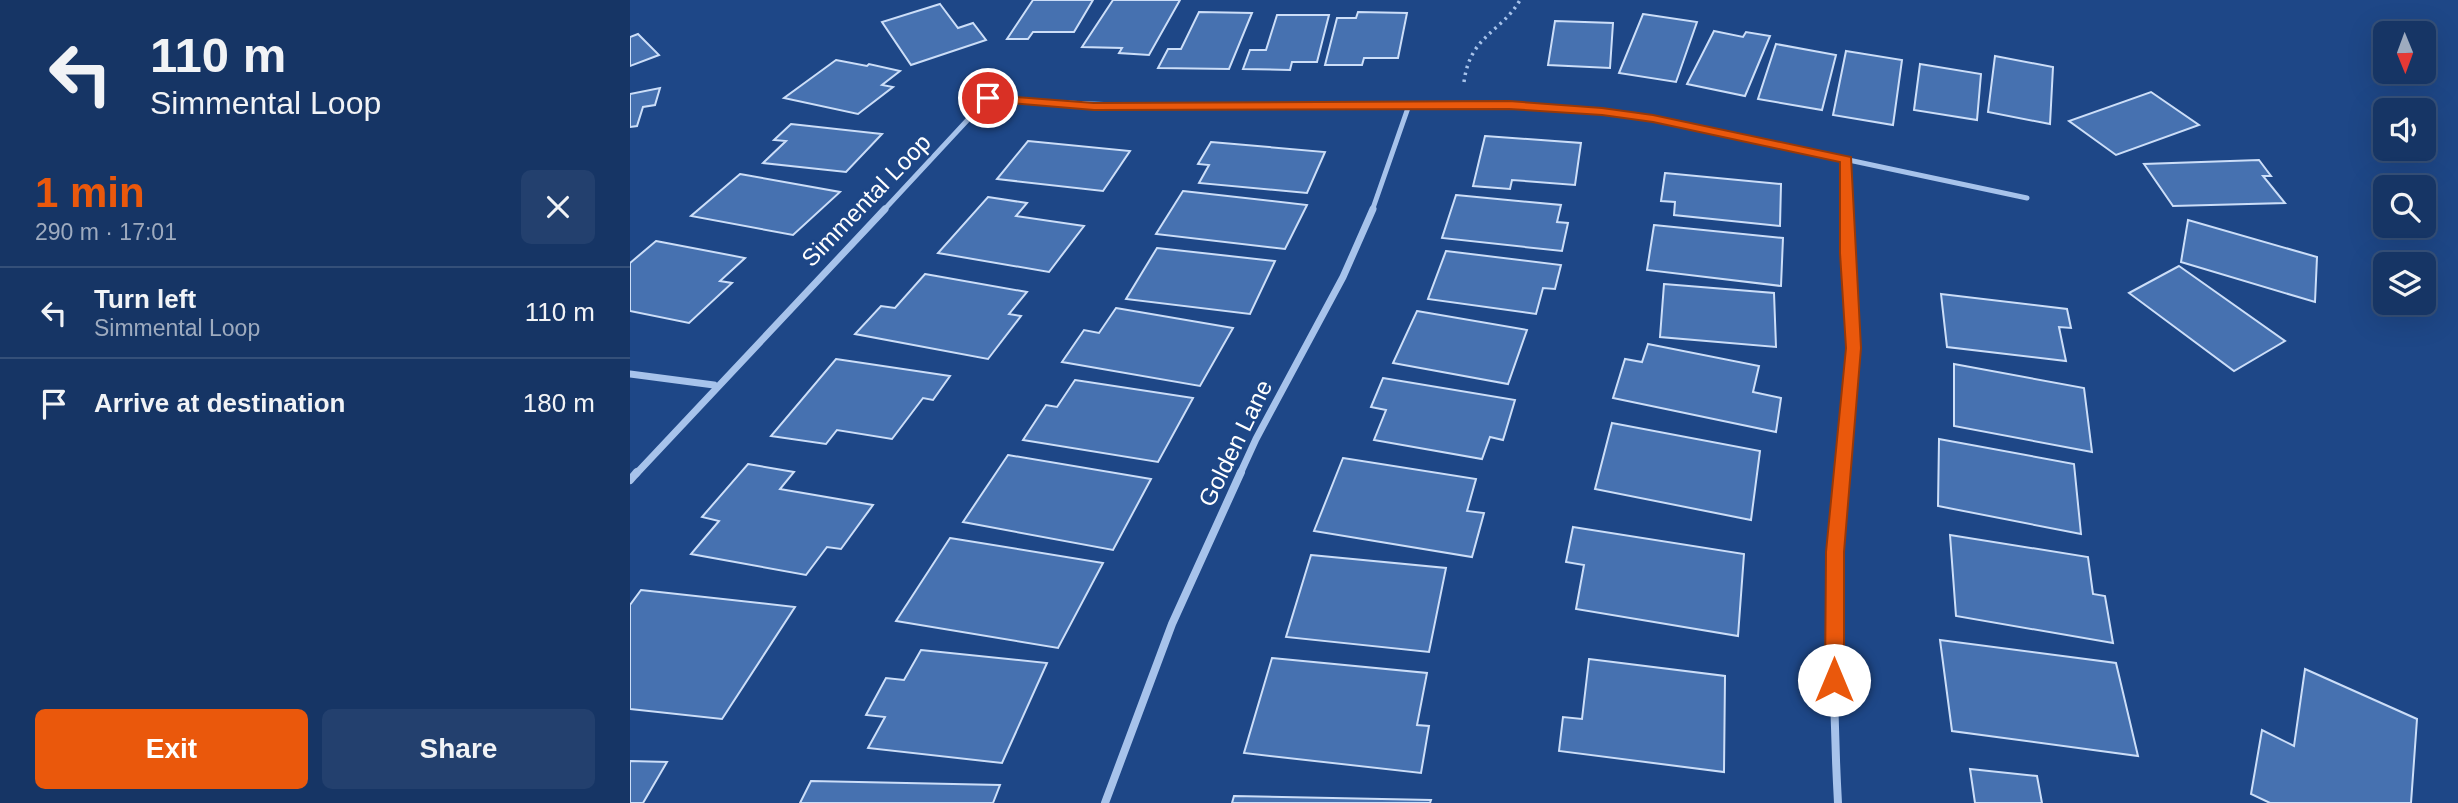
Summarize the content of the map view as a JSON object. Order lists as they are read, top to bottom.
{
  "streets": {
    "street": ["Simmental Loop", "Golden Lane"]
  },
  "crossings": [
    ["Simmental Loop", "Golden Lane"]
  ],
  "north": "bottom",
  "page": {
    "turn": ["110 m", "Simmental Loop"],
    "heading": ["1 min", "290 m · 17:01"],
    "list": [
      {
        "name": "Turn left",
        "note": "Simmental Loop",
        "value": "110 m"
      },
      {
        "name": "Arrive at destination",
        "value": "180 m"
      }
    ],
    "buttons": ["Exit", "Share"]
  }
}
